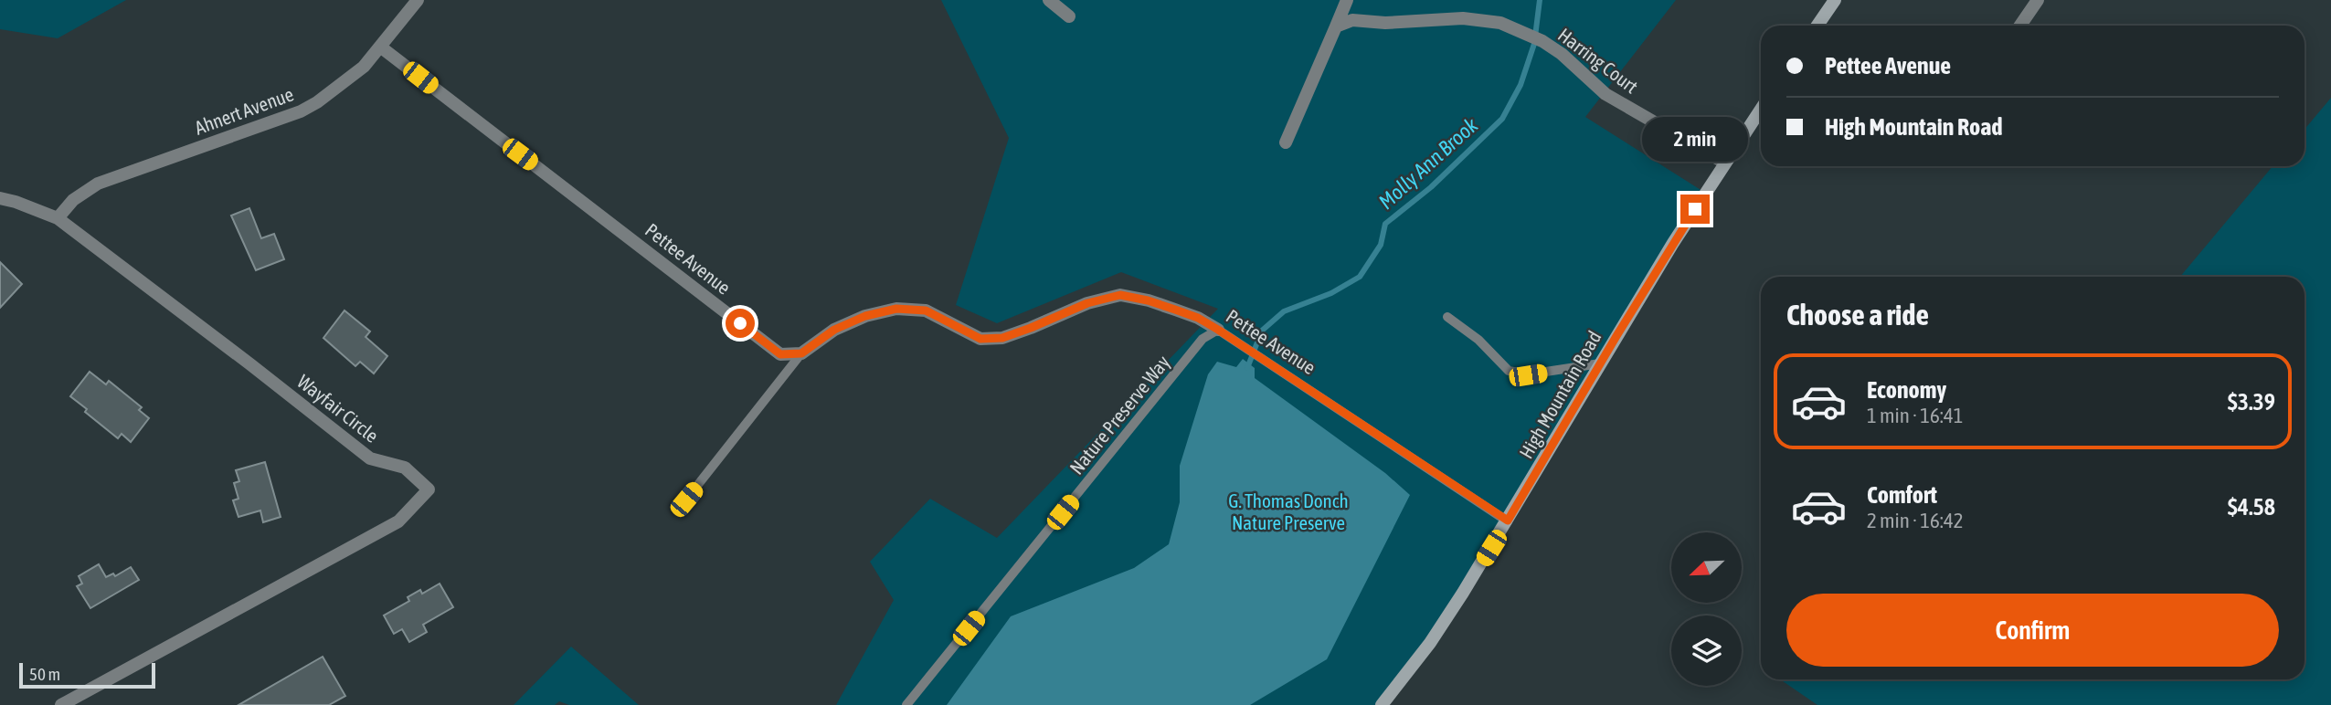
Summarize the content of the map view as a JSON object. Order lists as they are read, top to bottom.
{
  "streets": {
    "main road": ["High Mountain Road"],
    "street": [
      "Harring Court",
      "Ahnert Avenue",
      "Pettee Avenue",
      "Wayfair Circle"
    ],
    "lane": ["Nature Preserve Way"]
  },
  "crossings": [
    ["Harring Court", "High Mountain Road"],
    ["Ahnert Avenue", "Pettee Avenue"],
    ["Ahnert Avenue", "Wayfair Circle"],
    ["Pettee Avenue", "High Mountain Road"],
    ["Pettee Avenue", "Nature Preserve Way"]
  ],
  "water": ["Molly Ann Brook"],
  "parks": ["G. Thomas Donch Nature Preserve"],
  "scale_bar": "50 m",
  "north": "bottom left",
  "page": {
    "banner": ["Pettee Avenue", "High Mountain Road"],
    "bubble": "2 min",
    "heading": "Choose a ride",
    "list": [
      {
        "name": "Economy",
        "note": "1 min · 16:41",
        "value": "$3.39"
      },
      {
        "name": "Comfort",
        "note": "2 min · 16:42",
        "value": "$4.58"
      }
    ],
    "buttons": "Confirm",
    "scale": "50 m"
  }
}
